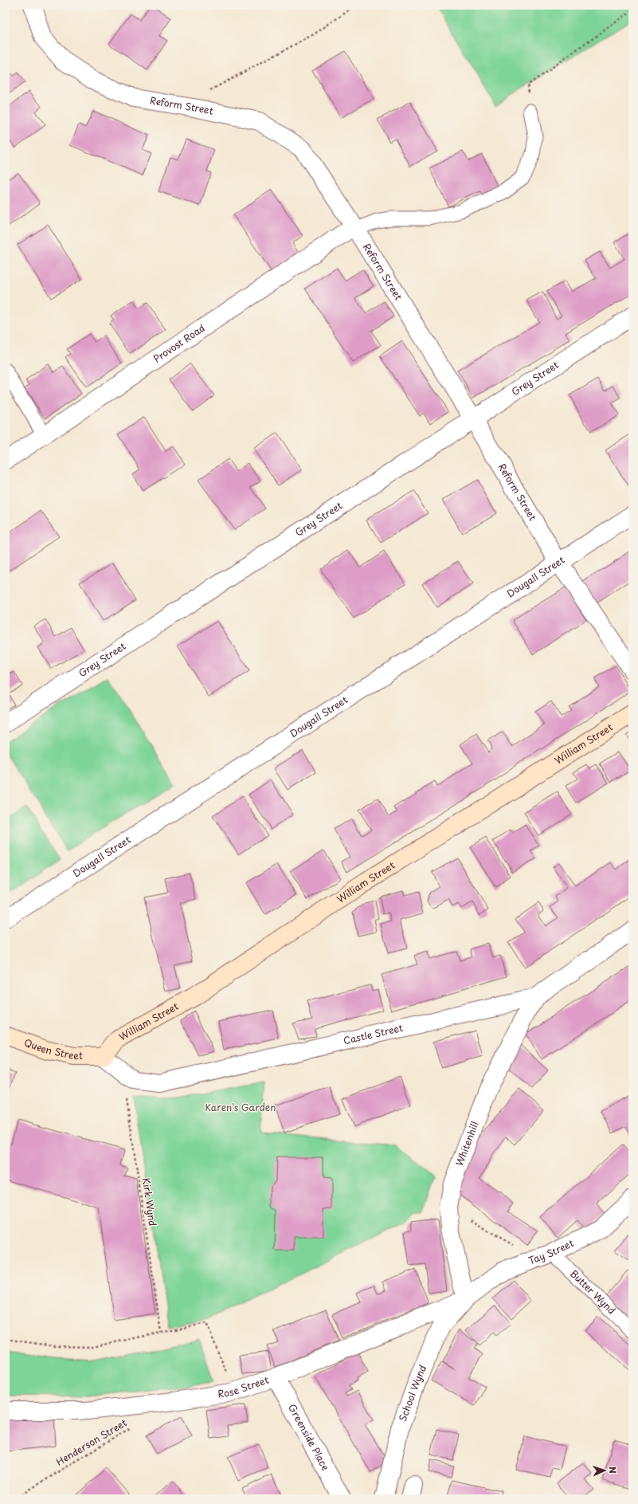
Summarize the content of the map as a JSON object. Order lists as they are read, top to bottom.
{
  "streets": {
    "main road": ["William Street", "Queen Street"],
    "street": [
      "Reform Street",
      "Provost Road",
      "Grey Street",
      "Dougall Street",
      "Castle Street",
      "Whitenhill",
      "Tay Street",
      "Rose Street",
      "School Wynd",
      "Greenside Place"
    ],
    "lane": ["Butter Wynd"],
    "path": ["Kirk Wynd", "Henderson Street"]
  },
  "crossings": [
    ["Reform Street", "Provost Road"],
    ["Reform Street", "Grey Street"],
    ["Reform Street", "Dougall Street"],
    ["William Street", "Castle Street"],
    ["William Street", "Queen Street"],
    ["Castle Street", "Queen Street"],
    ["Castle Street", "Whitenhill"],
    ["Castle Street", "Kirk Wynd"],
    ["Whitenhill", "Tay Street"],
    ["Whitenhill", "Rose Street"],
    ["Whitenhill", "School Wynd"],
    ["Tay Street", "Butter Wynd"],
    ["Tay Street", "Rose Street"],
    ["Tay Street", "School Wynd"],
    ["Rose Street", "School Wynd"],
    ["Rose Street", "Greenside Place"]
  ],
  "parks": ["Karen's Garden"],
  "north": "right"
}
